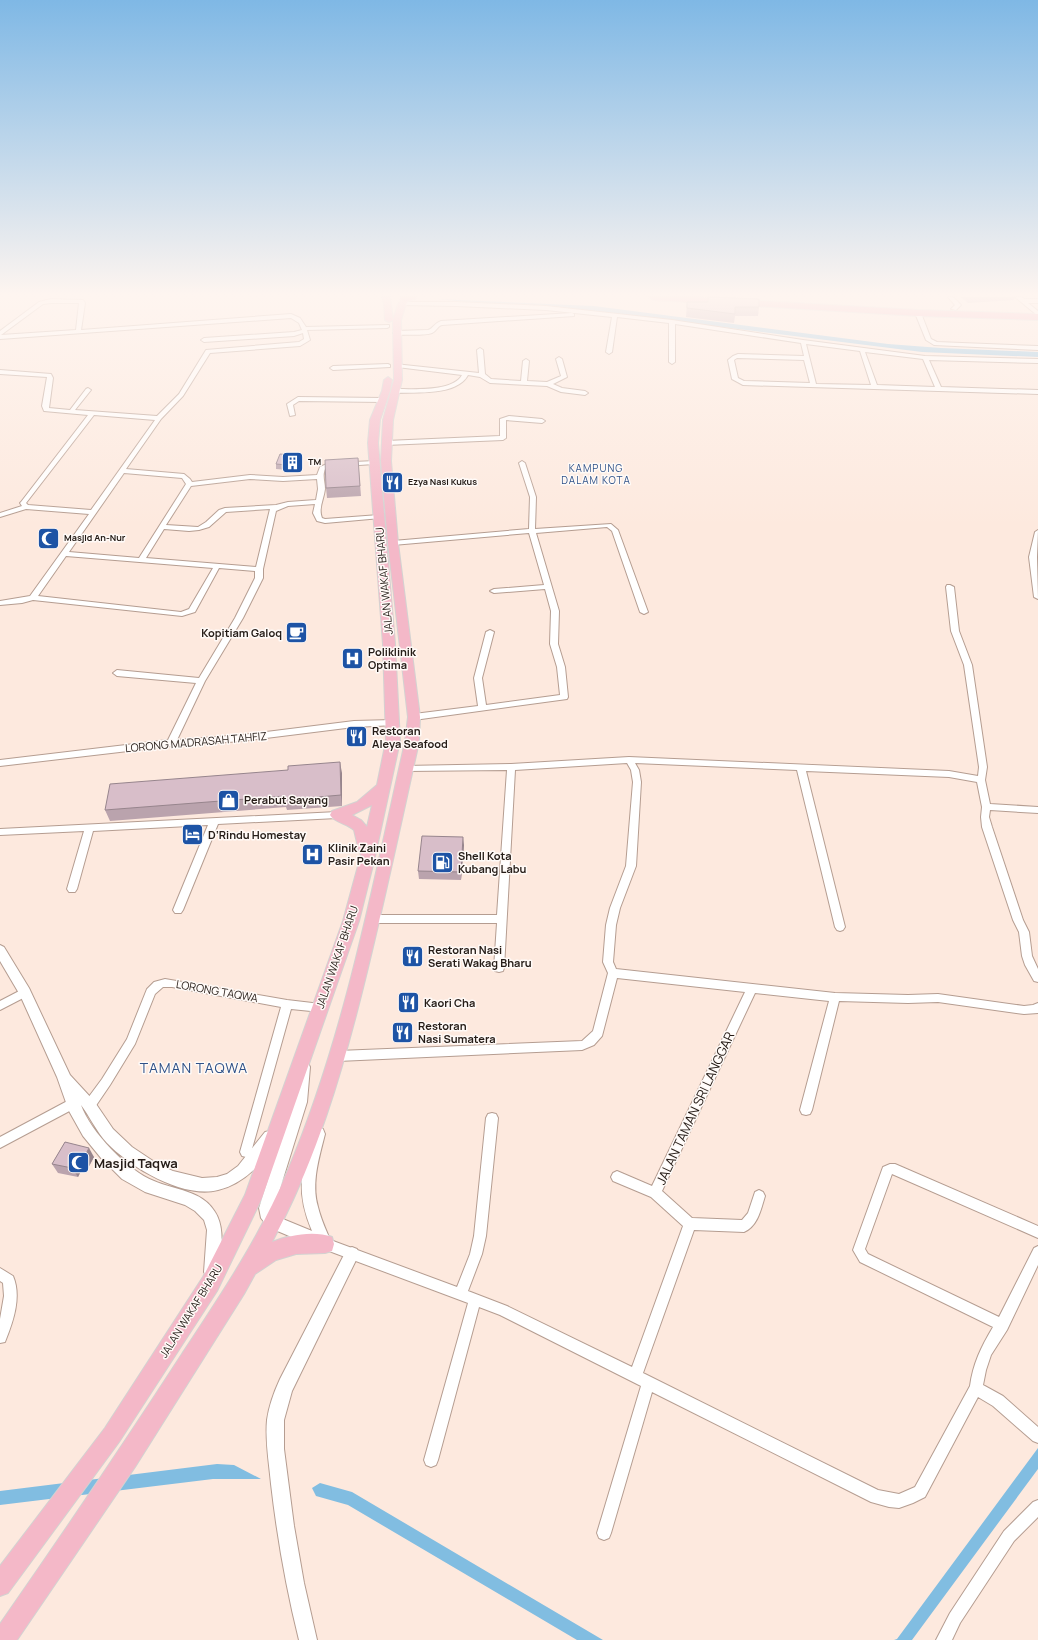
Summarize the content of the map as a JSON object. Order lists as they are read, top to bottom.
{
  "streets": {
    "main road": ["JALAN WAKAF BHARU"],
    "street": ["LORONG MADRASAH TAHFIZ", "LORONG TAQWA", "JALAN TAMAN SRI LANGGAR"]
  },
  "crossings": [
    ["JALAN WAKAF BHARU", "LORONG MADRASAH TAHFIZ"],
    ["JALAN WAKAF BHARU", "LORONG TAQWA"]
  ],
  "districts": ["KAMPUNG DALAM KOTA", "TAMAN TAQWA"],
  "places": {
    "building": ["TM"],
    "restaurant": [
      "Ezya Nasi Kukus",
      "Restoran Aleya Seafood",
      "Restoran Nasi Serati Wakag Bharu",
      "Kaori Cha",
      "Restoran Nasi Sumatera"
    ],
    "mosque": ["Masjid An-Nur", "Masjid Taqwa"],
    "cafe": ["Kopitiam Galoq"],
    "hospital": ["Poliklinik Optima", "Klinik Zaini Pasir Pekan"],
    "shop": ["Perabut Sayang"],
    "hotel": ["D’Rindu Homestay"],
    "fuel station": ["Shell Kota Kubang Labu"]
  }
}
